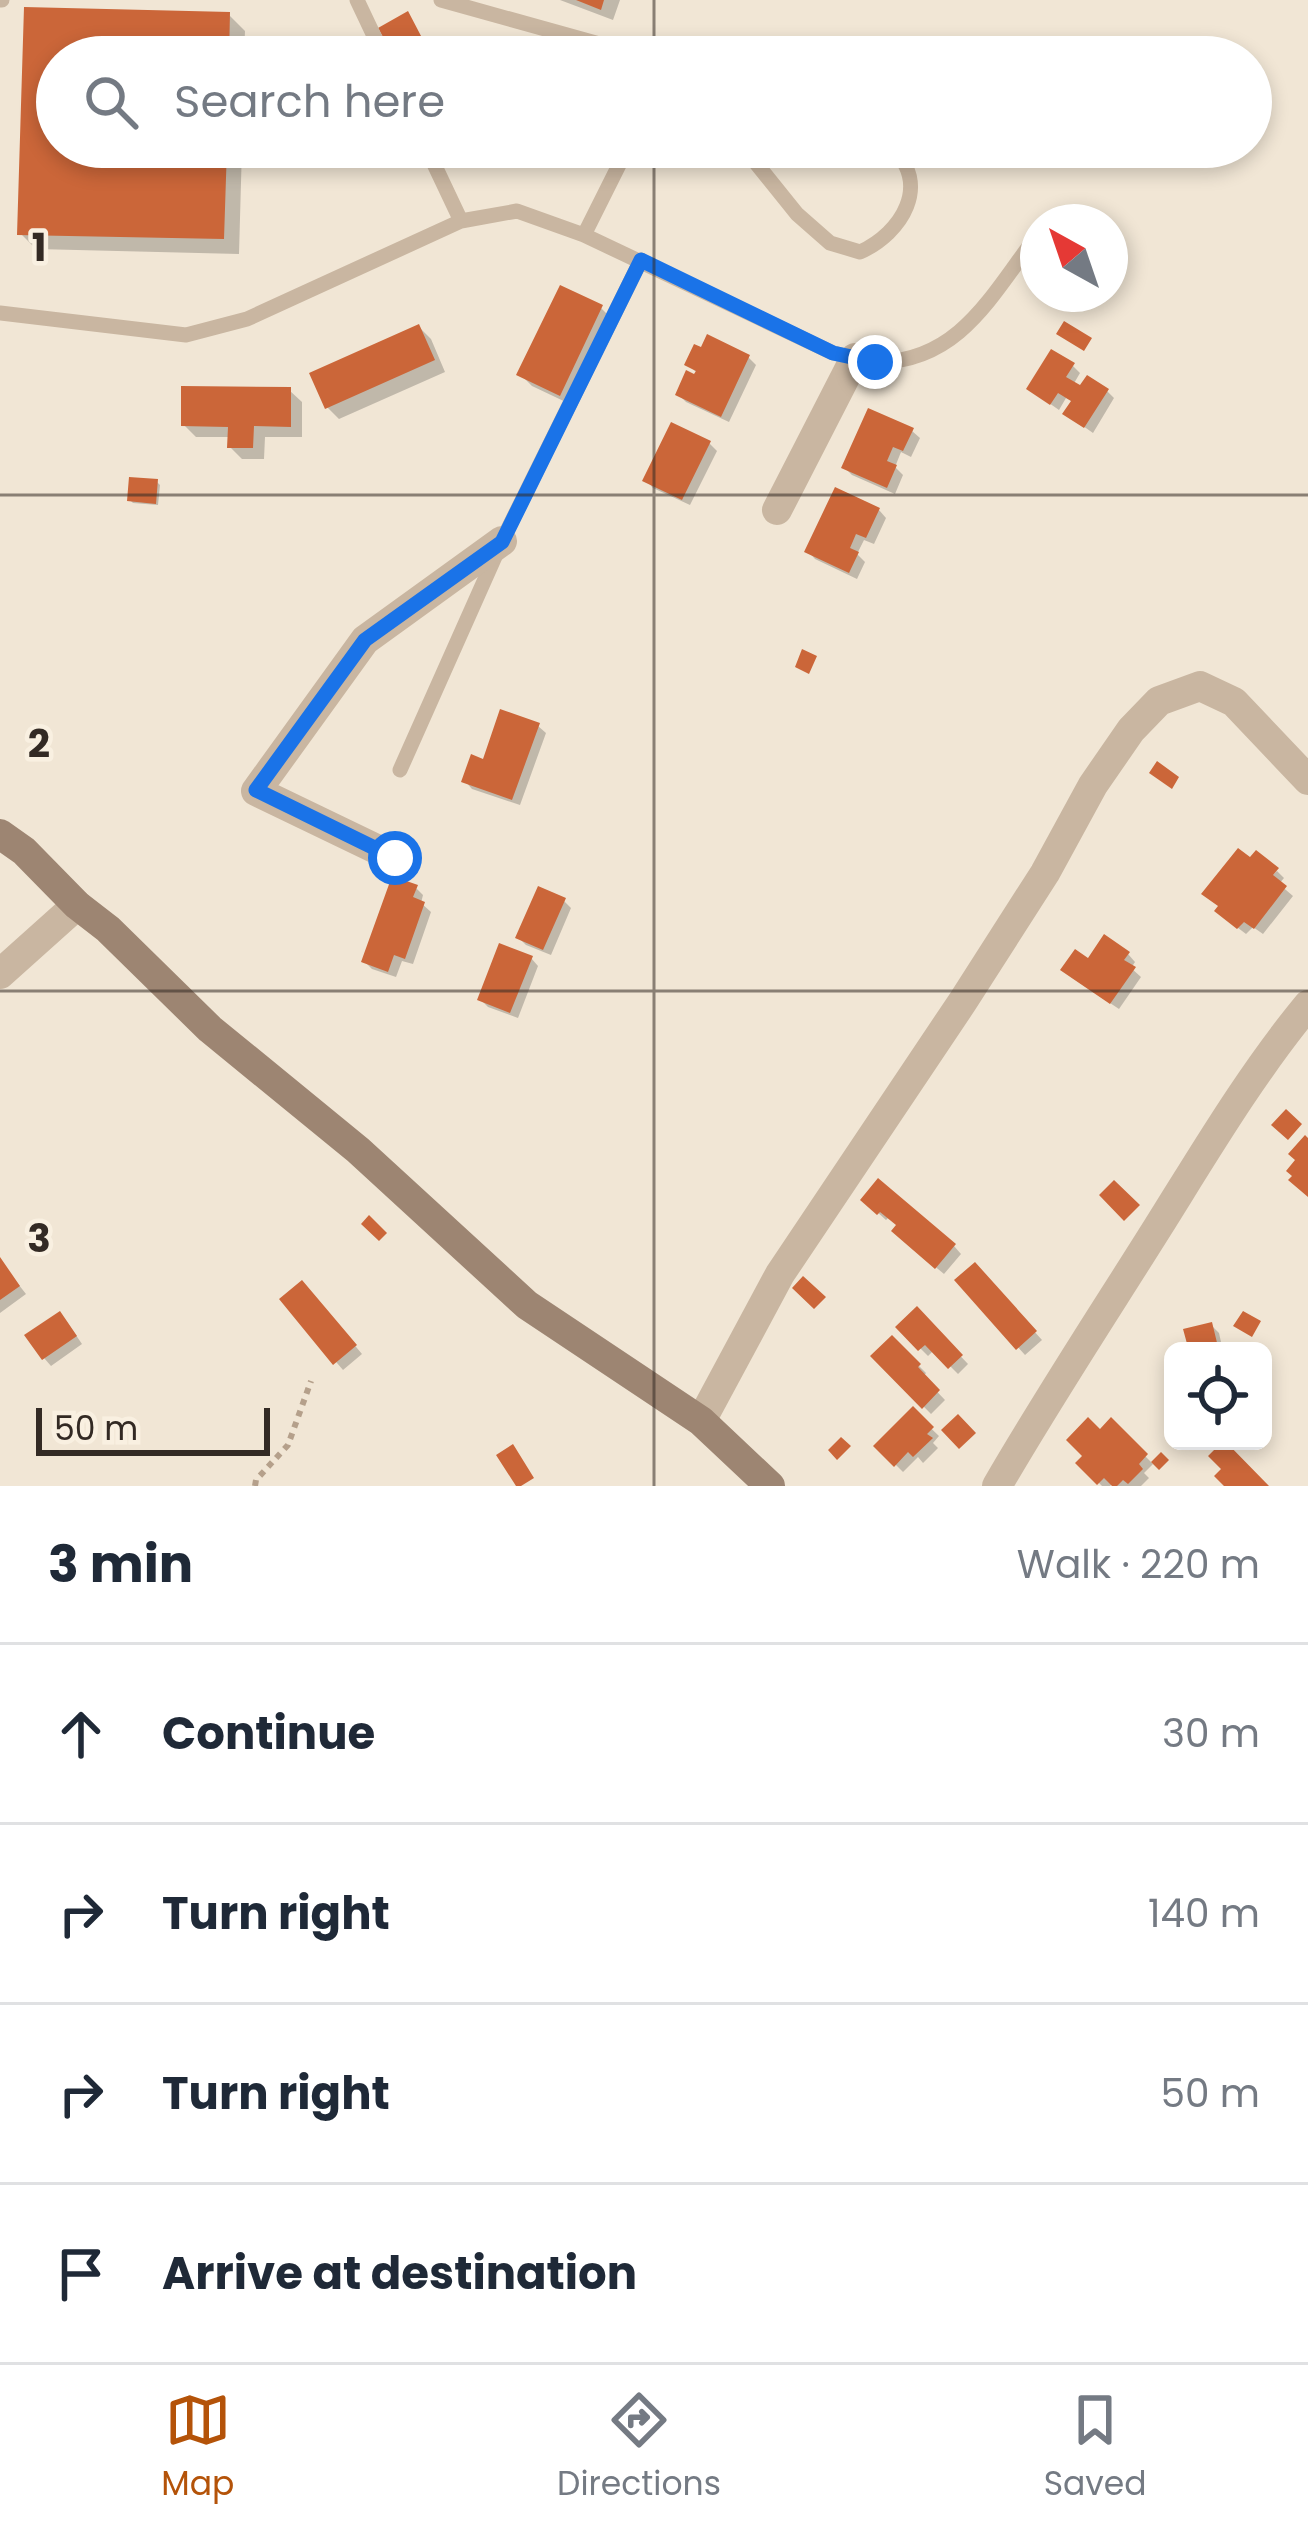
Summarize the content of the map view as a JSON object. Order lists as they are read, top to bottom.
{
  "scale_bar": "50 m",
  "north": "top left",
  "page": {
    "search": "Search here",
    "scale": "50 m",
    "heading": ["3 min", "Walk · 220 m"],
    "list": [
      ["Continue", "30 m"],
      ["Turn right", "140 m"],
      ["Turn right", "50 m"],
      "Arrive at destination"
    ],
    "nav": ["Map", "Directions", "Saved"]
  },
  "grid": {
    "rows": ["1", "2", "3"]
  }
}
